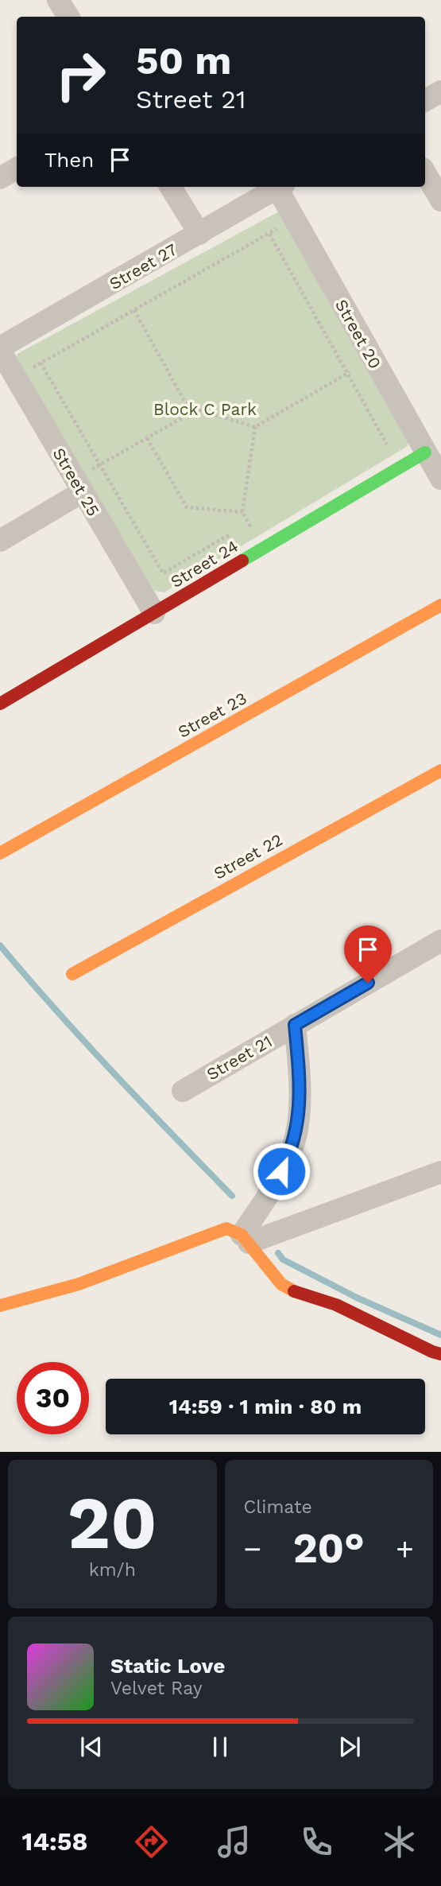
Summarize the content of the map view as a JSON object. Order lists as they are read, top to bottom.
{
  "streets": {
    "street": [
      "Street 27",
      "Street 20",
      "Street 25",
      "Street 24",
      "Street 23",
      "Street 22",
      "Street 21"
    ]
  },
  "crossings": [
    ["Street 27", "Street 25"],
    ["Street 20", "Street 24"],
    ["Street 25", "Street 24"]
  ],
  "parks": ["Block C Park"],
  "page": {
    "turn": ["50 m", "Street 21"],
    "then": "Then",
    "limit": "30",
    "trip": "14:59 · 1 min · 80 m",
    "tile": [
      ["20", "km/h"],
      "Climate"
    ],
    "heat": ["−", "20°", "+"],
    "song": ["Static Love", "Velvet Ray"],
    "tabs": "14:58"
  }
}
